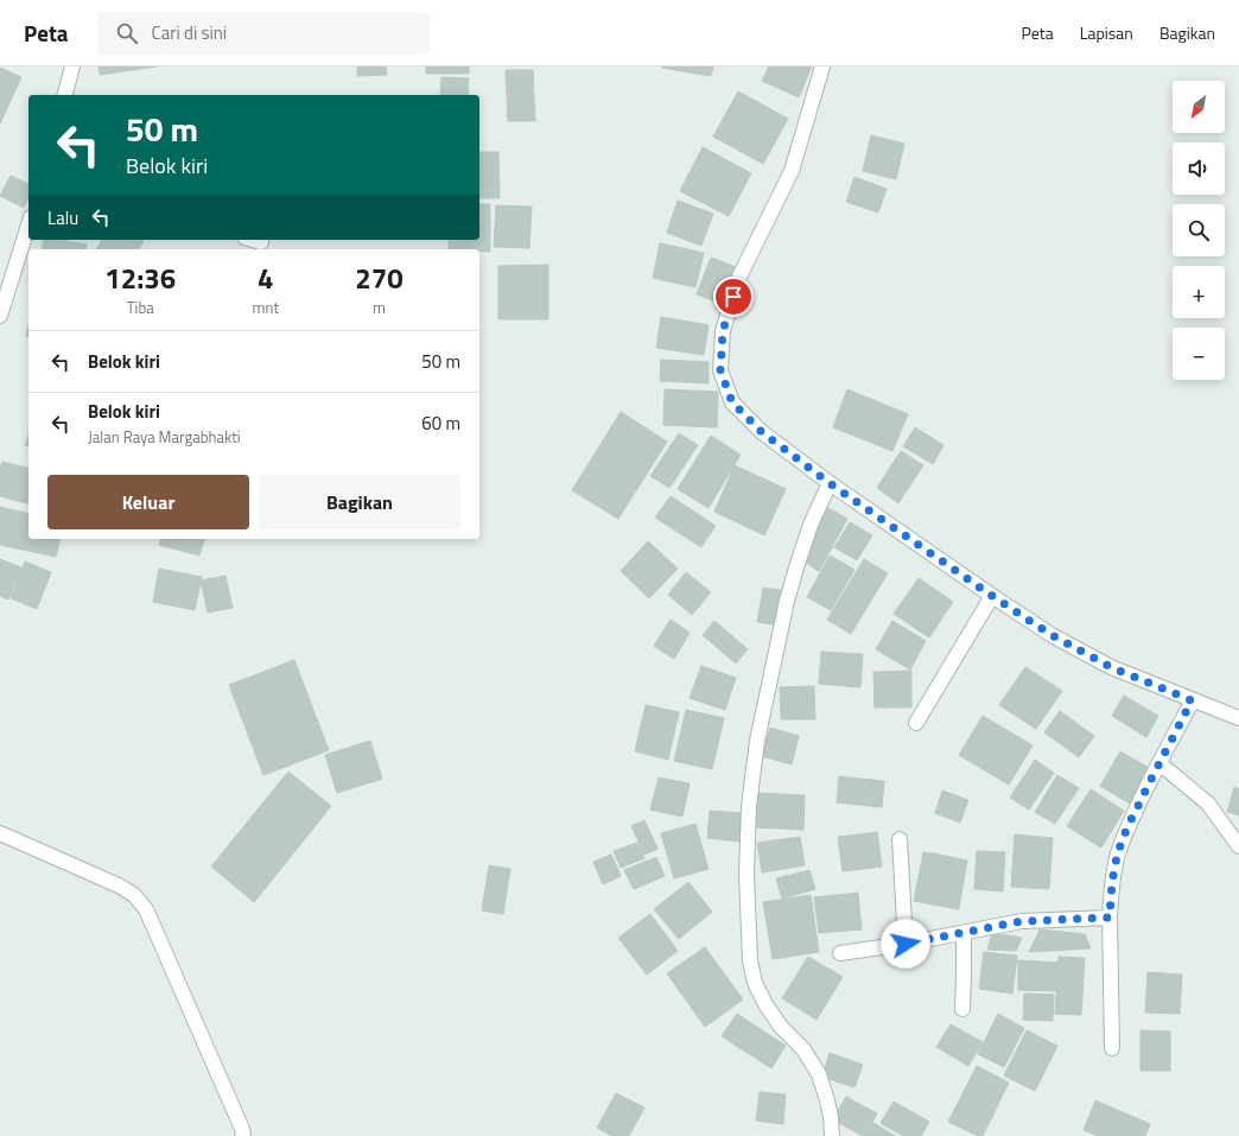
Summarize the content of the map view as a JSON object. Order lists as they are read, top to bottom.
{
  "north": "bottom left",
  "page": {
    "header": "Peta",
    "search": "Cari di sini",
    "nav": ["Peta", "Lapisan", "Bagikan"],
    "map_buttons": ["+", "−"],
    "turn": ["50 m", "Belok kiri"],
    "then": "Lalu",
    "eta": [
      "12:36",
      "Tiba",
      "4",
      "mnt",
      "270",
      "m"
    ],
    "list": [
      {
        "name": "Belok kiri",
        "value": "50 m"
      },
      {
        "name": "Belok kiri",
        "note": "Jalan Raya Margabhakti",
        "value": "60 m"
      }
    ],
    "buttons": ["Keluar", "Bagikan"]
  }
}
